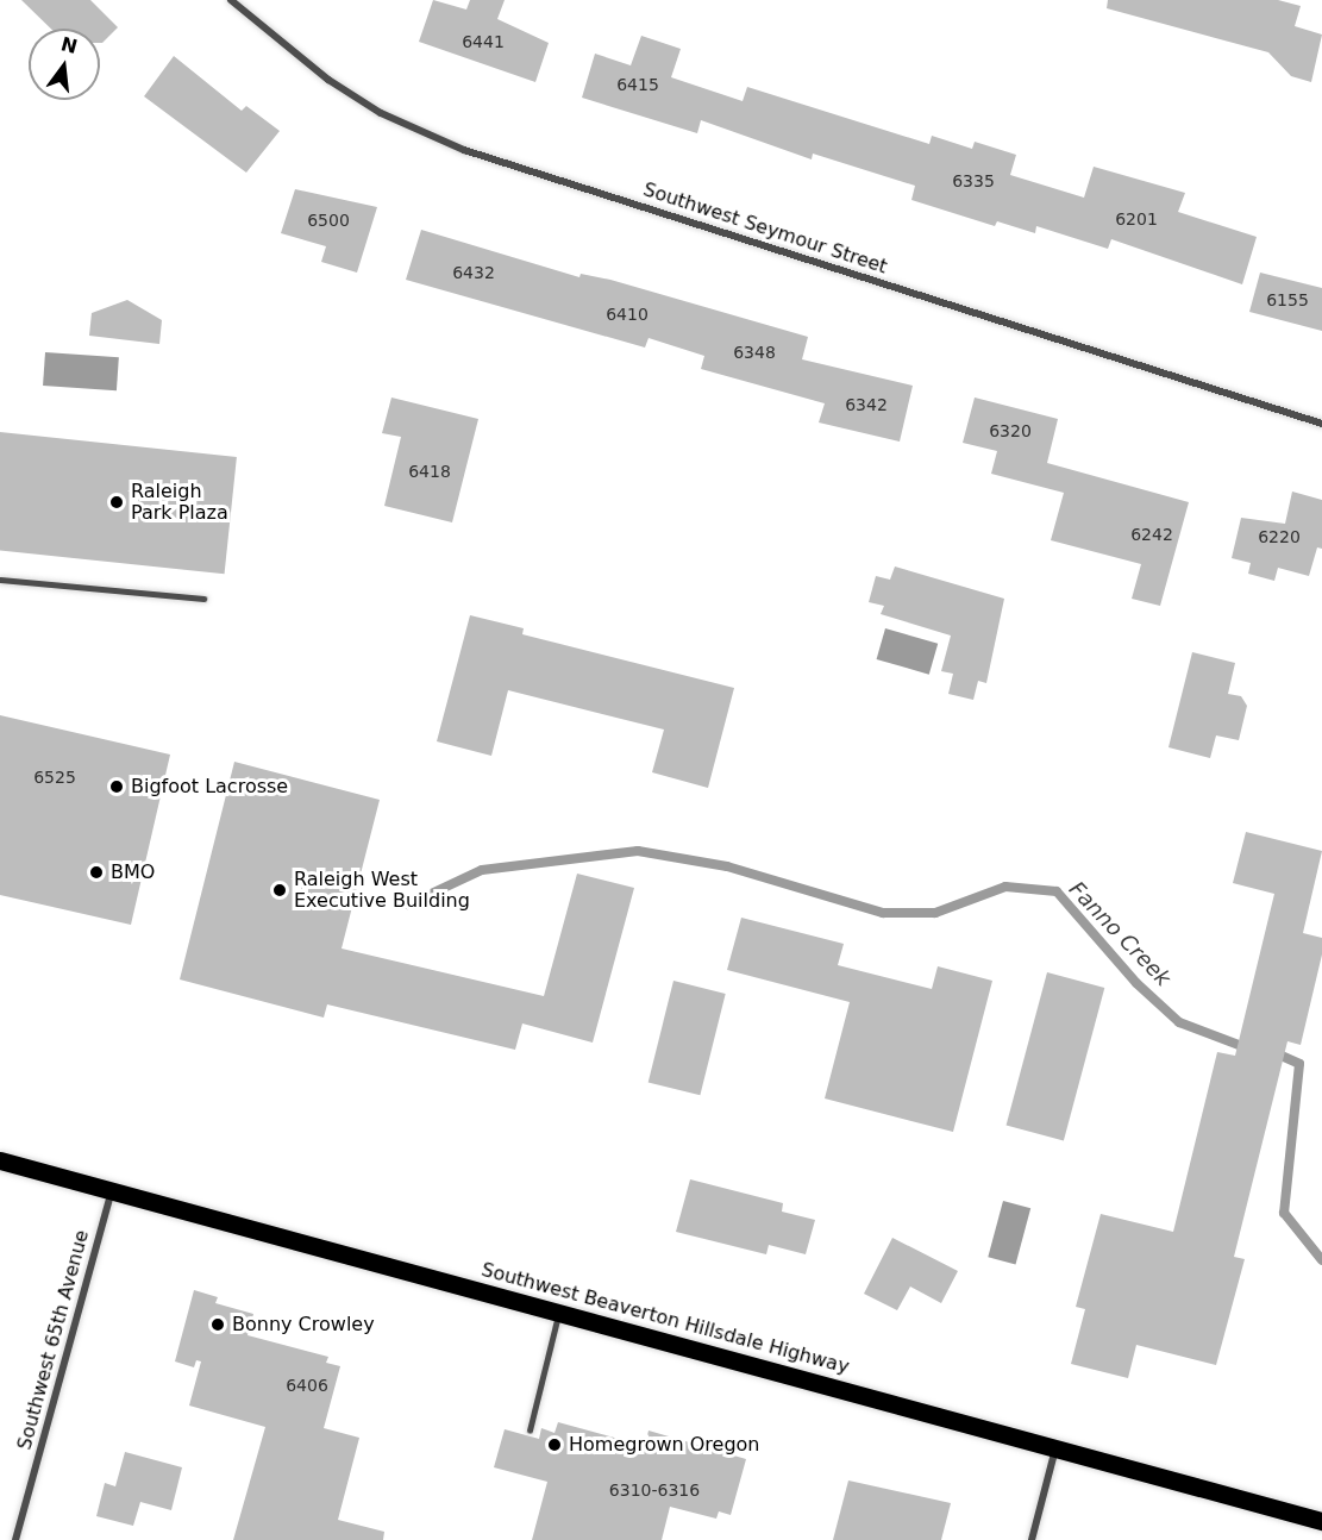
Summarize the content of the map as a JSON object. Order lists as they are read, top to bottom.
{
  "streets": {
    "main road": ["Southwest Beaverton Hillsdale Highway"],
    "street": ["Southwest Seymour Street", "Southwest 65th Avenue"]
  },
  "crossings": [
    ["Southwest Beaverton Hillsdale Highway", "Southwest 65th Avenue"]
  ],
  "water": ["Fanno Creek"],
  "places": [
    "Raleigh Park Plaza",
    "Bigfoot Lacrosse",
    "BMO",
    "Raleigh West Executive Building",
    "Bonny Crowley",
    "Homegrown Oregon"
  ],
  "house_numbers": [
    "6441",
    "6415",
    "6335",
    "6201",
    "6500",
    "6432",
    "6155",
    "6410",
    "6348",
    "6342",
    "6320",
    "6418",
    "6242",
    "6220",
    "6525",
    "6406",
    "6310-6316"
  ],
  "north": "top"
}
